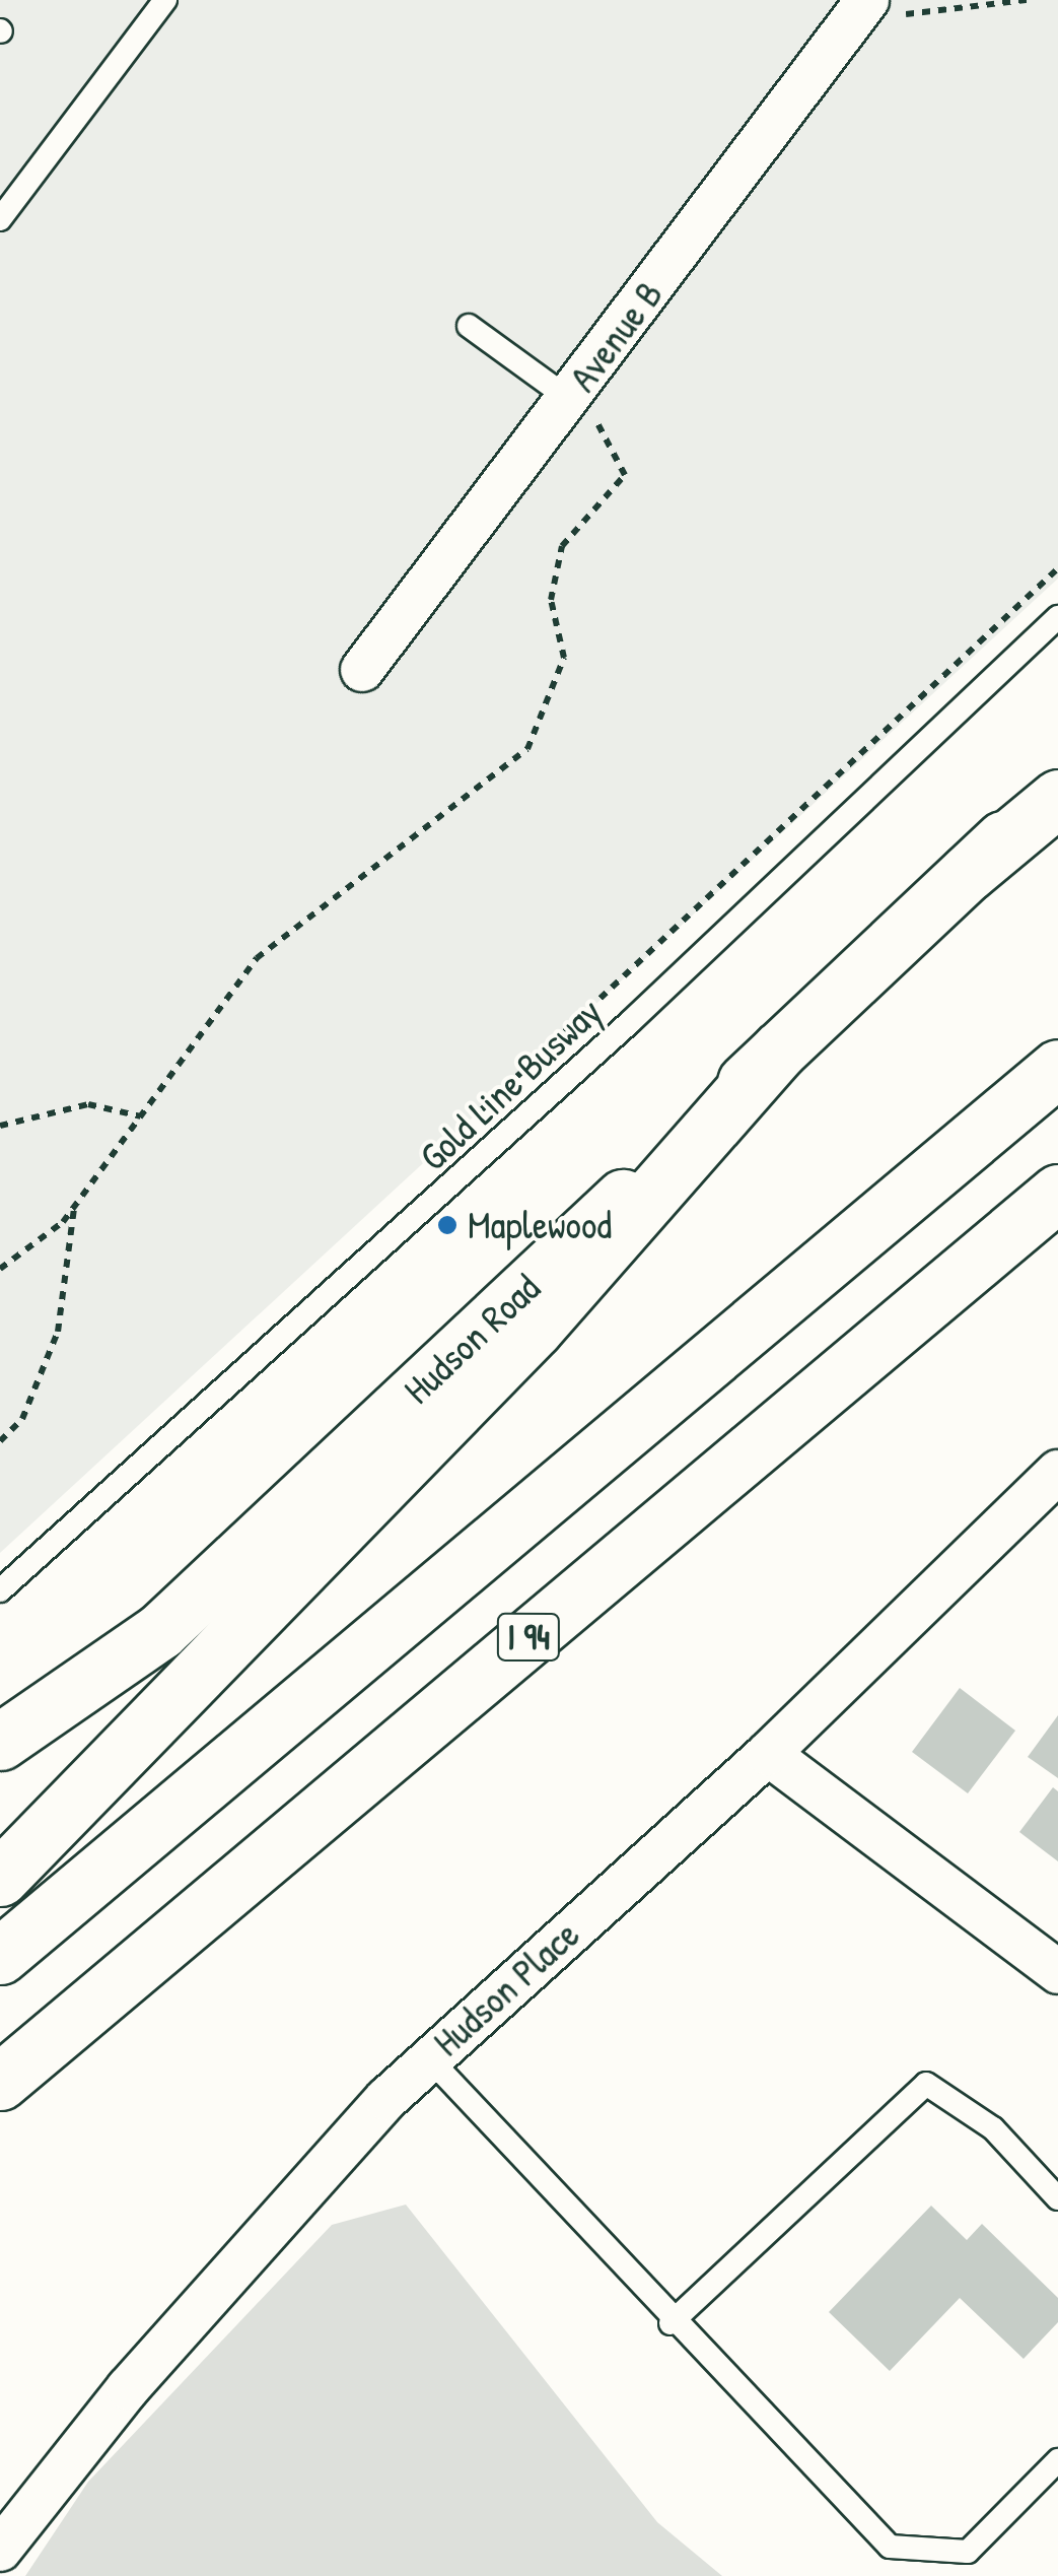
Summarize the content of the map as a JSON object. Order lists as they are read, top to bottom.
{
  "streets": {
    "main road": ["Hudson Road", "I 94"],
    "street": ["Avenue B", "Hudson Place"],
    "lane": ["Gold Line Busway"]
  },
  "places": ["Maplewood"]
}
